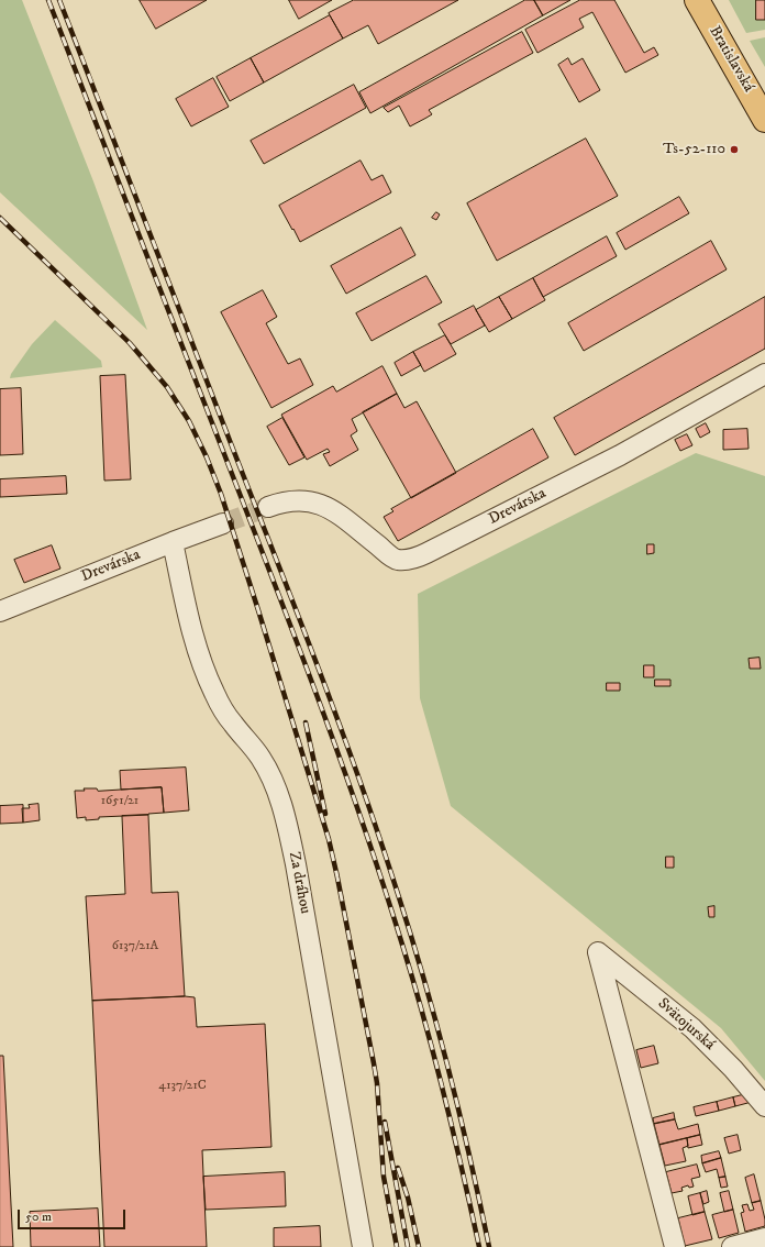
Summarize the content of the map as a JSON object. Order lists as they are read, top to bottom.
{
  "streets": {
    "main road": ["Bratislavská"],
    "street": ["Drevárska", "Za dráhou", "Svätojurská"]
  },
  "crossings": [
    ["Drevárska", "Za dráhou"]
  ],
  "places": ["Ts-52-110"],
  "house_numbers": ["1651/21", "6137/21A", "4137/21C"],
  "scale_bar": "50 m"
}
